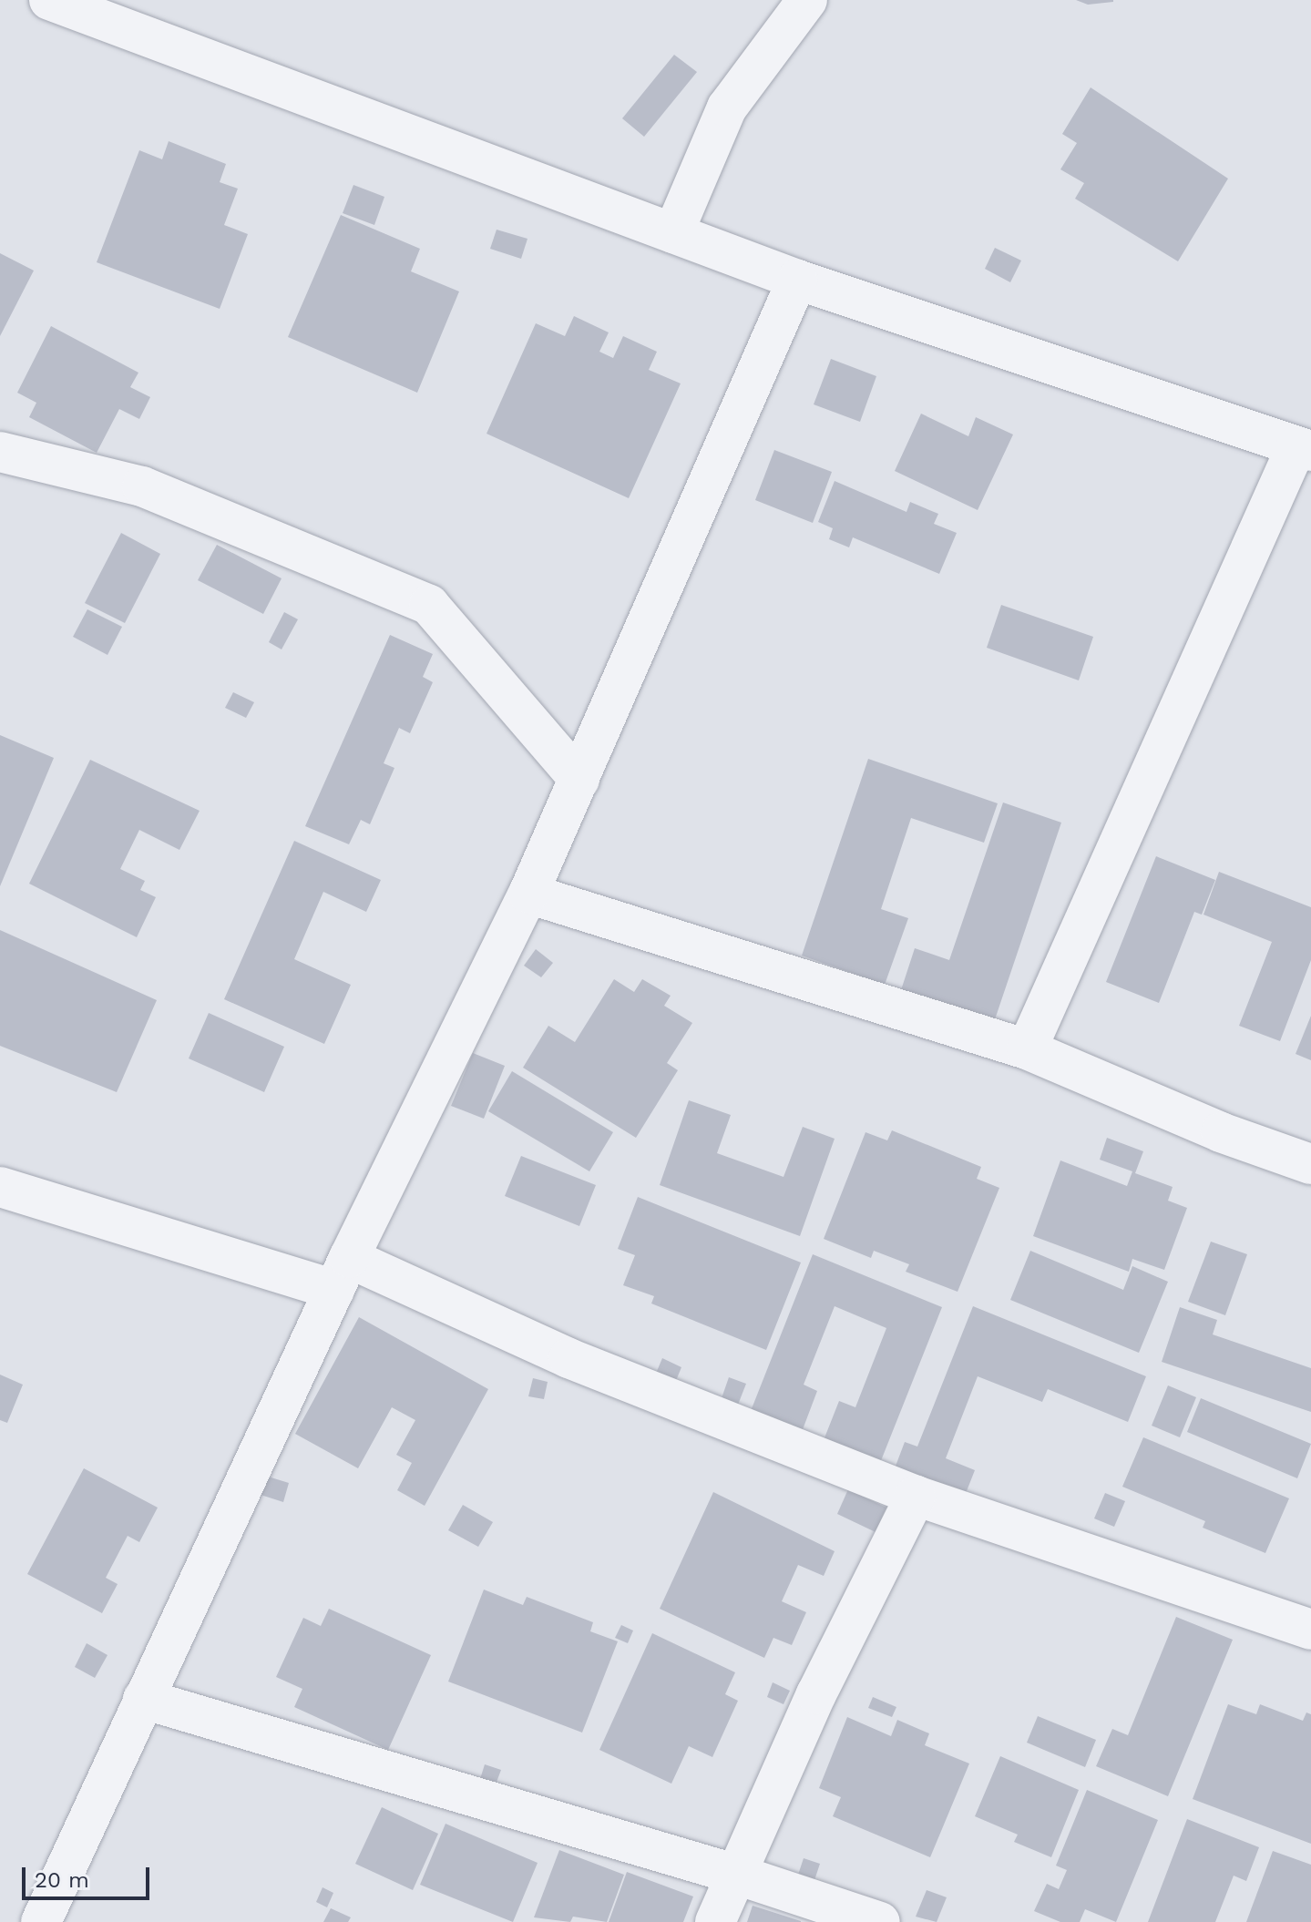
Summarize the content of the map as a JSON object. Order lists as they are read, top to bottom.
{
  "scale_bar": "20 m"
}
